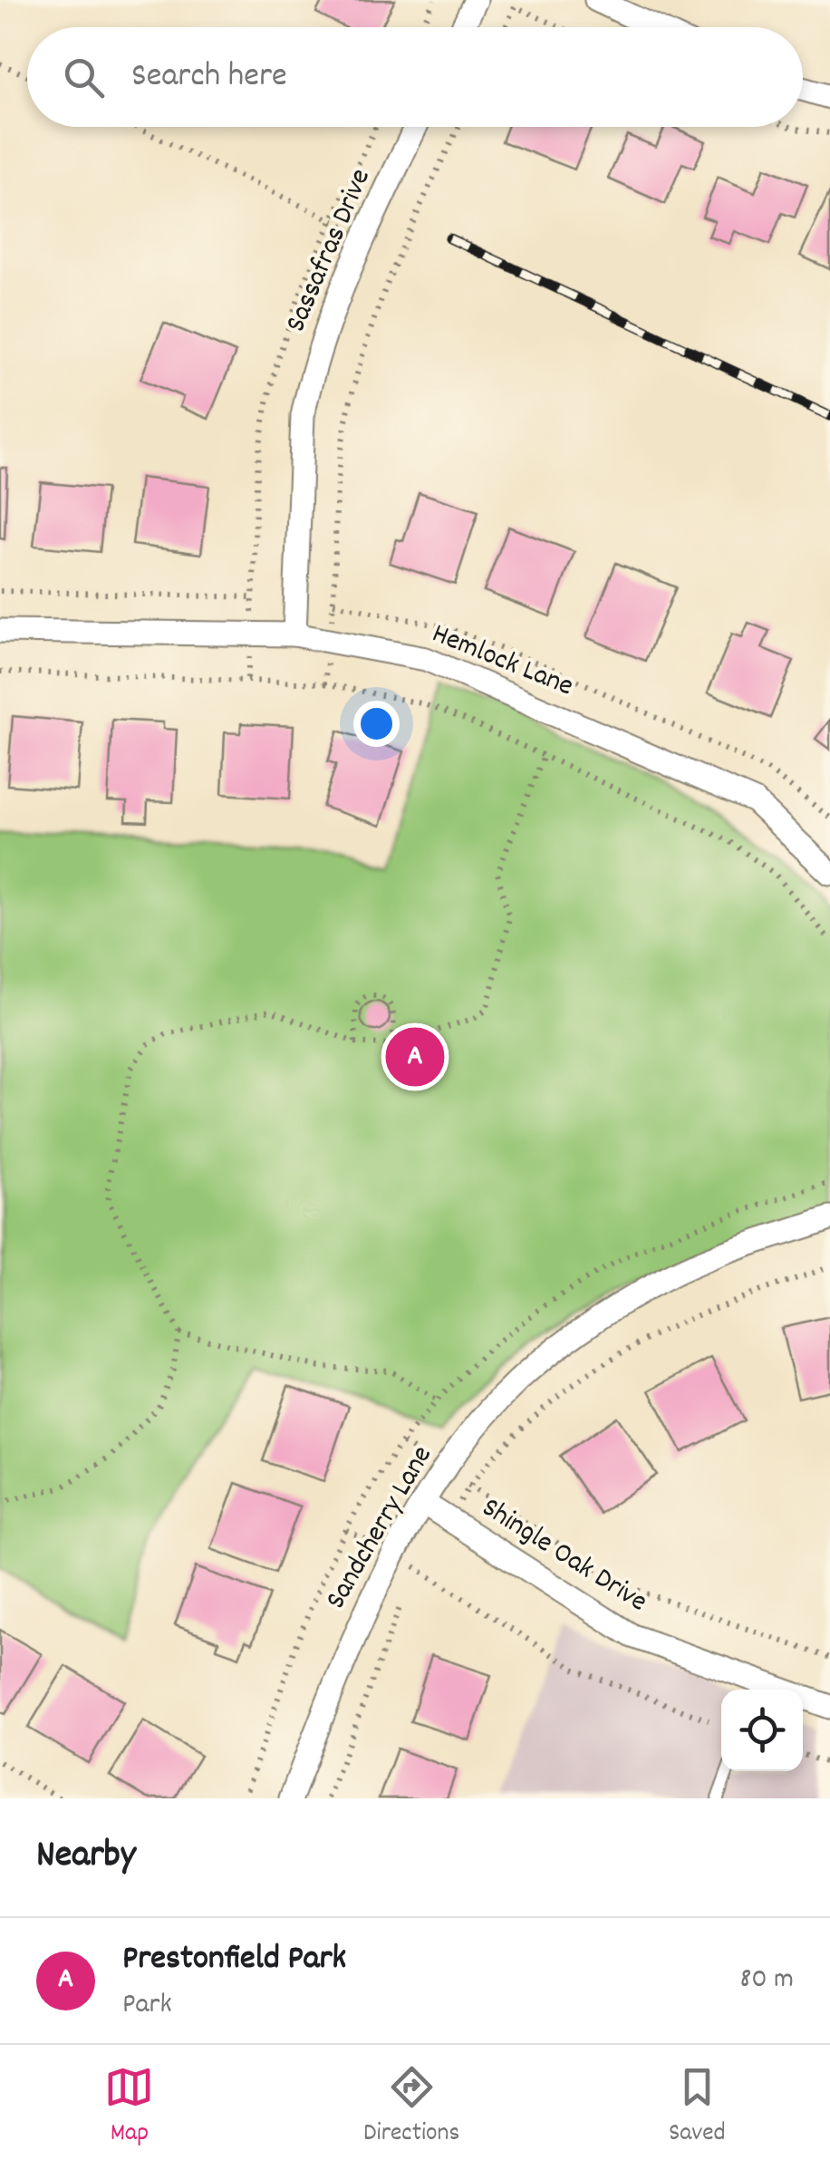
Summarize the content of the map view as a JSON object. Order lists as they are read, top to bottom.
{
  "streets": {
    "street": [
      "Sassafras Drive",
      "Hemlock Lane",
      "Sandcherry Lane",
      "Shingle Oak Drive"
    ]
  },
  "crossings": [
    ["Sassafras Drive", "Hemlock Lane"],
    ["Sandcherry Lane", "Shingle Oak Drive"]
  ],
  "page": {
    "search": "Search here",
    "pins": "A",
    "heading": "Nearby",
    "list": [
      {
        "mark": "A",
        "name": "Prestonfield Park",
        "note": "Park",
        "value": "80 m"
      }
    ],
    "nav": ["Map", "Directions", "Saved"]
  }
}
